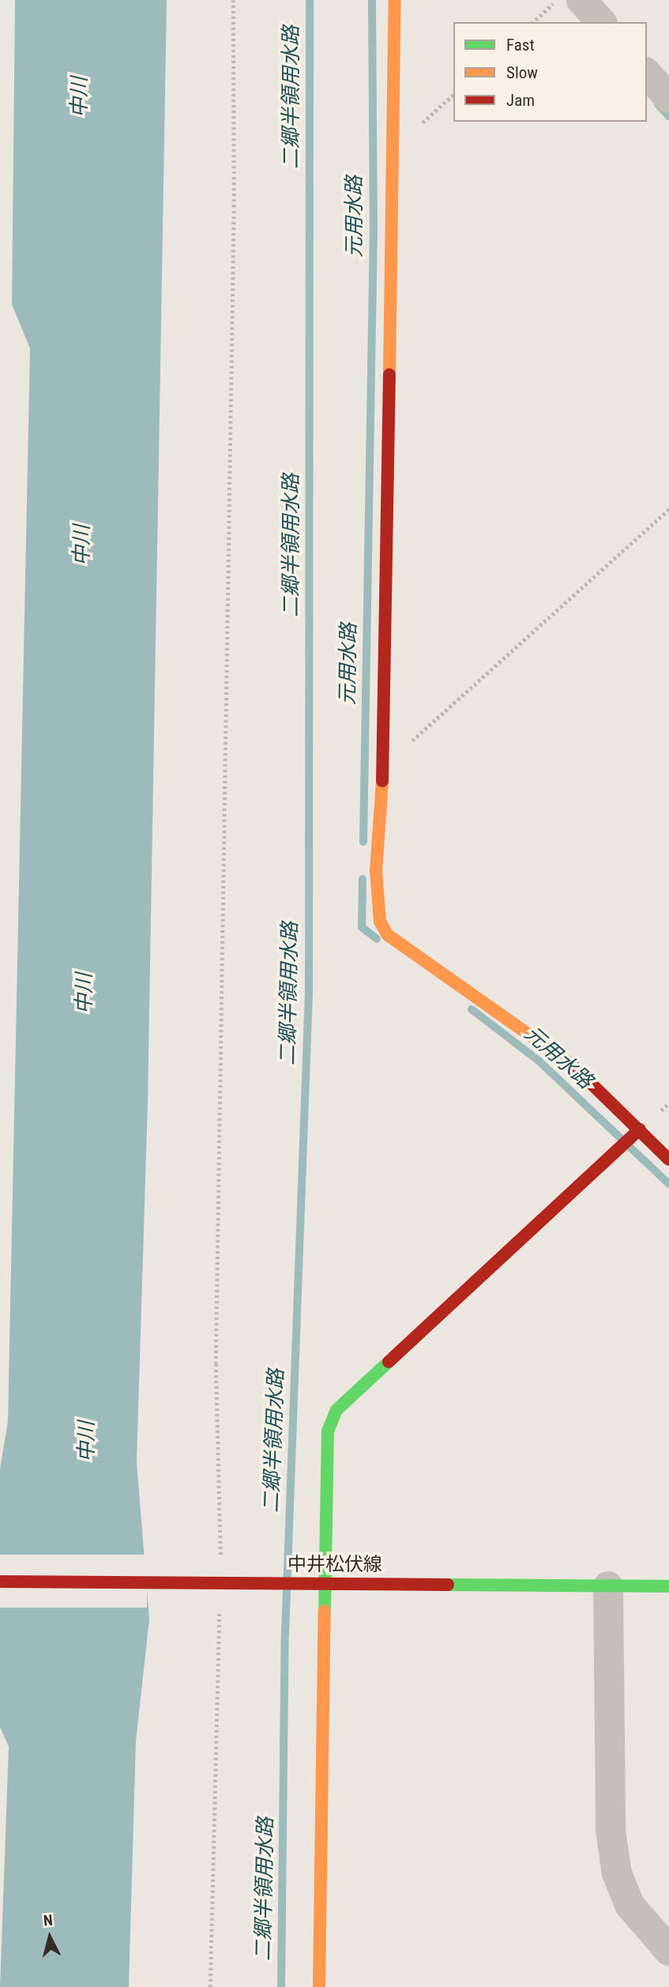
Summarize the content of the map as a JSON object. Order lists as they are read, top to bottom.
{
  "streets": {
    "street": ["中井松伏線"]
  },
  "water": ["中川", "二郷半領用水路", "元用水路"],
  "legend": ["Fast", "Slow", "Jam"],
  "north": "top"
}
